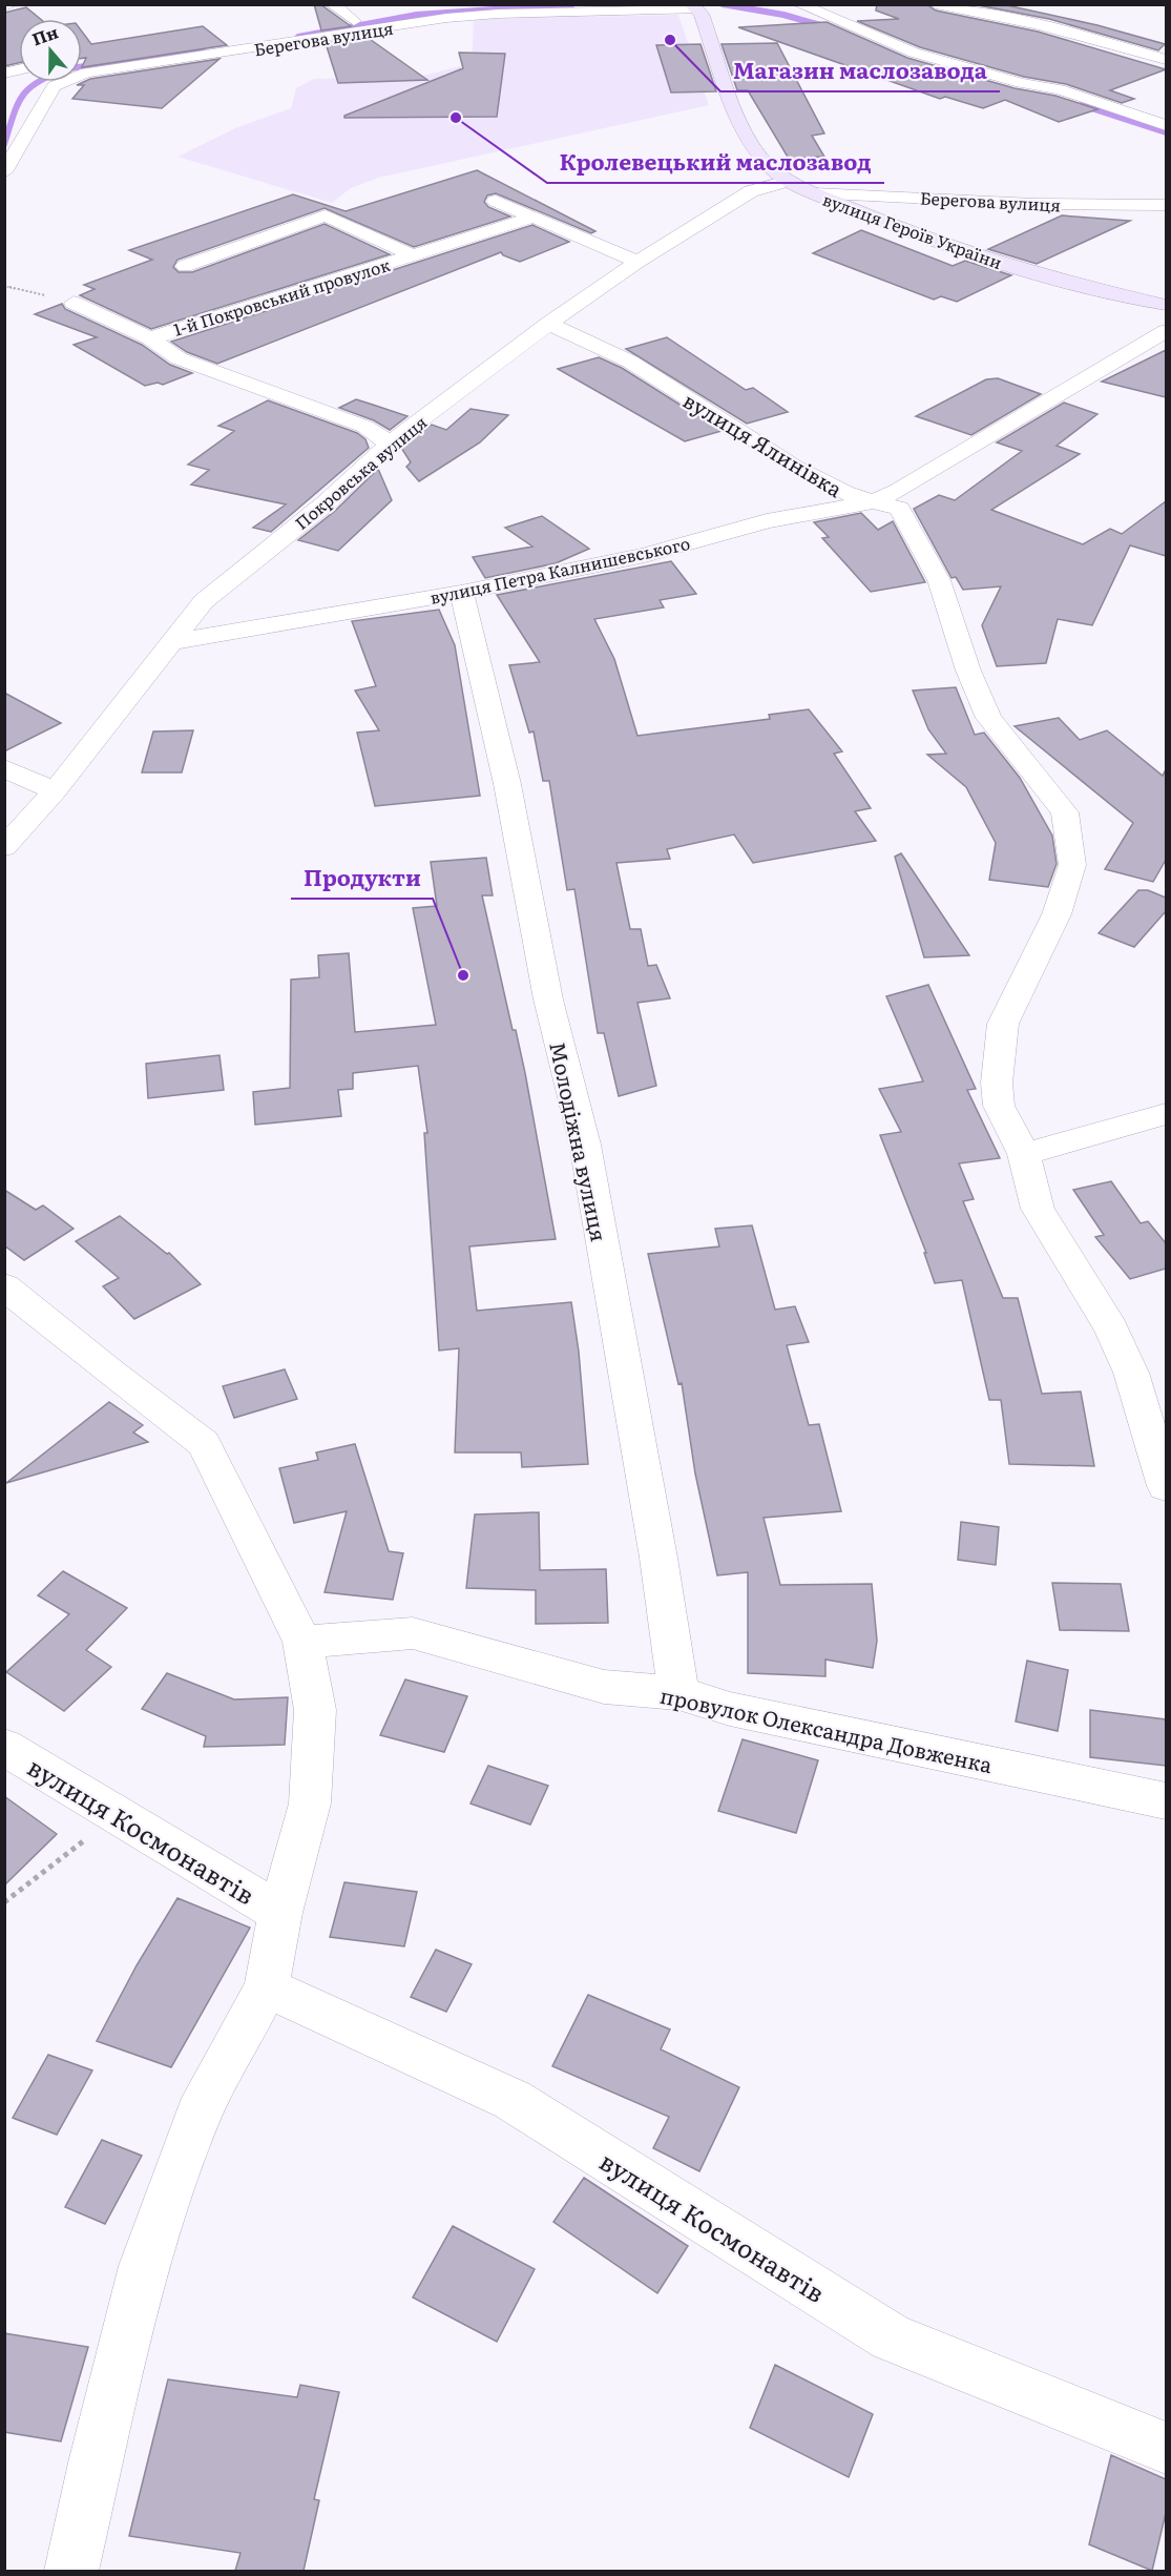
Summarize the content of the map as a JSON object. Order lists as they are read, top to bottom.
{
  "streets": {
    "main road": ["вулиця Героїв України"],
    "street": [
      "Берегова вулиця",
      "1-й Покровський провулок",
      "вулиця Ялинівка",
      "Покровська вулиця",
      "вулиця Петра Калнишевського",
      "Молодіжна вулиця",
      "провулок Олександра Довженка",
      "вулиця Космонавтів"
    ]
  },
  "crossings": [
    ["Берегова вулиця", "вулиця Героїв України"],
    ["вулиця Героїв України", "Покровська вулиця"],
    ["вулиця Ялинівка", "Покровська вулиця"],
    ["вулиця Ялинівка", "вулиця Петра Калнишевського"],
    ["Покровська вулиця", "вулиця Петра Калнишевського"],
    ["вулиця Петра Калнишевського", "Молодіжна вулиця"],
    ["Молодіжна вулиця", "провулок Олександра Довженка"]
  ],
  "places": ["Магазин маслозавода", "Кролевецький маслозавод", "Продукти"],
  "north": "top"
}
